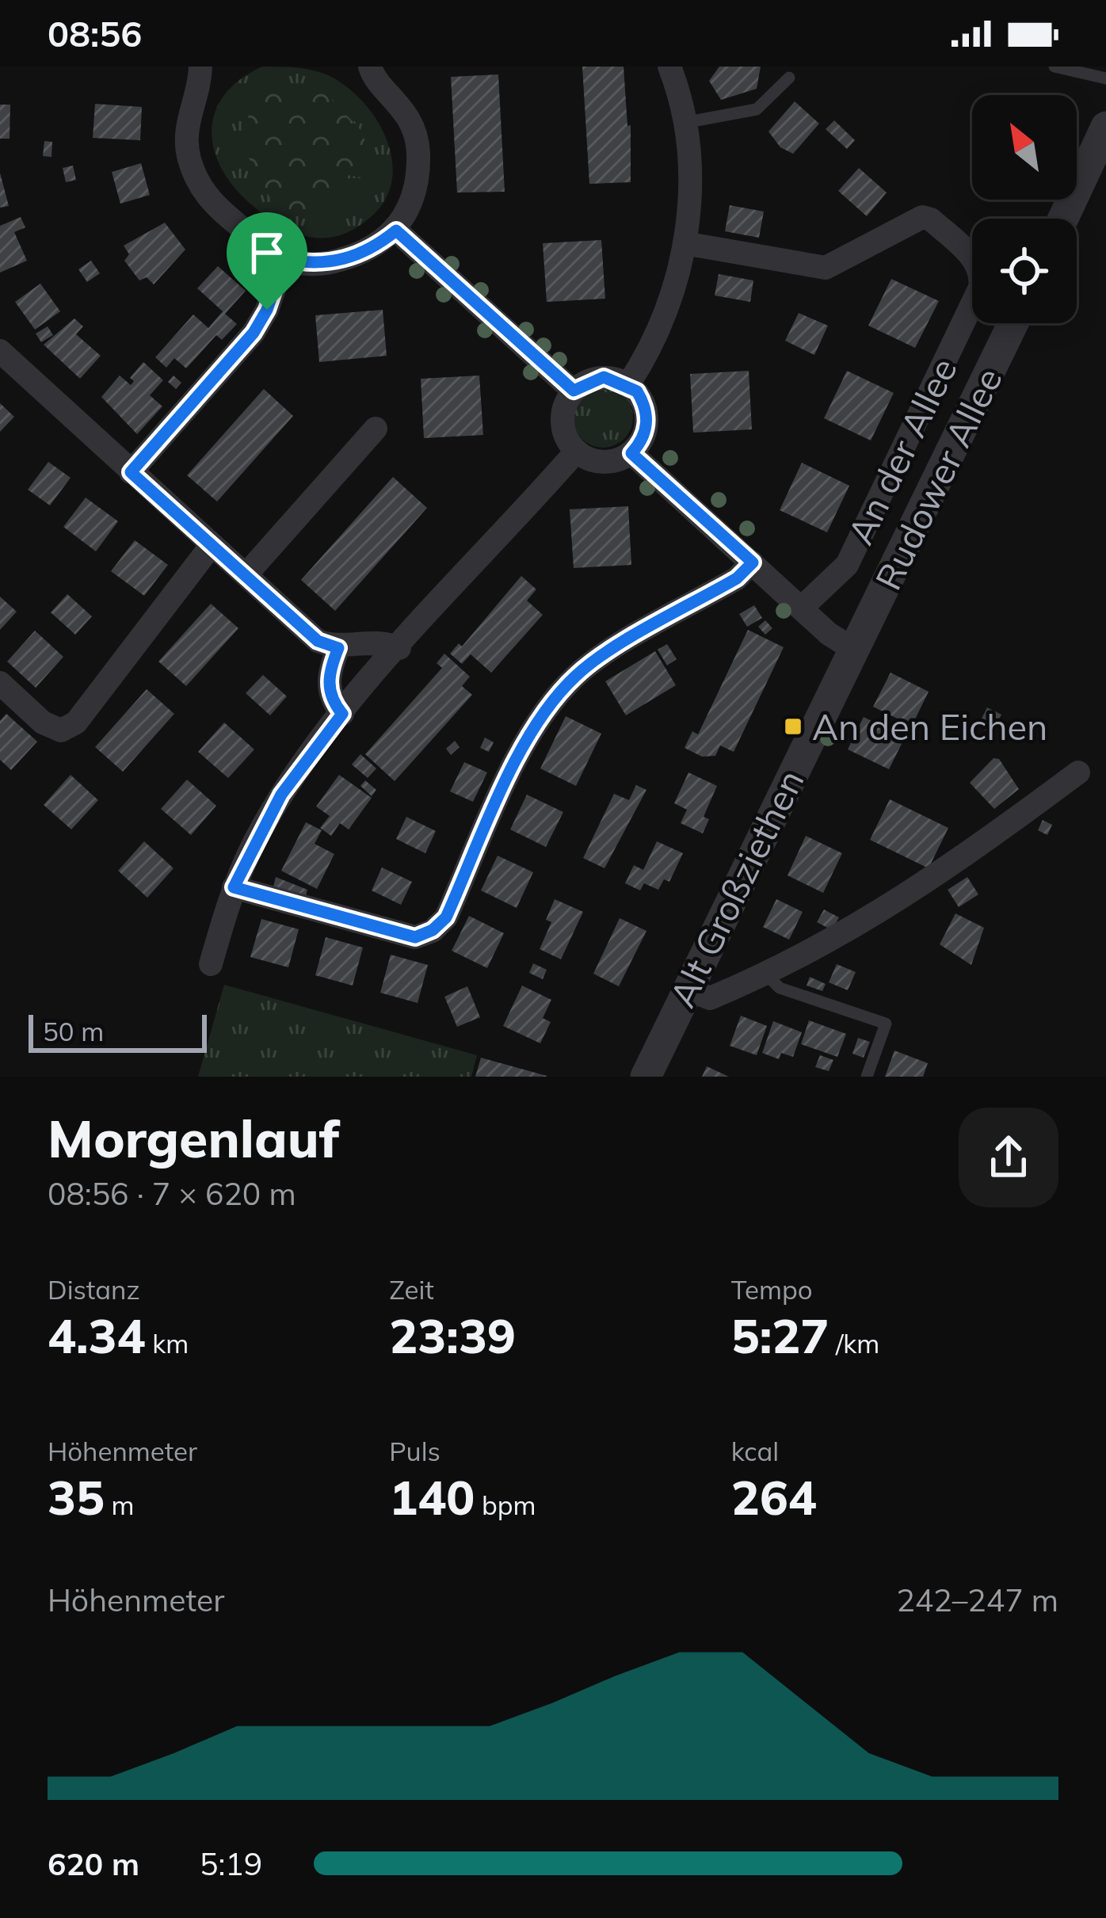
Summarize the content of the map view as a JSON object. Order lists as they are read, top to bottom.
{
  "streets": {
    "street": ["An der Allee", "Rudower Allee", "Alt Großziethen"]
  },
  "crossings": [
    ["Rudower Allee", "Alt Großziethen"]
  ],
  "places": {
    "transit": ["An den Eichen"]
  },
  "scale_bar": "50 m",
  "north": "top left",
  "page": {
    "status": "08:56",
    "scale": "50 m",
    "heading": ["Morgenlauf", "08:56 · 7 × 620 m"],
    "stats": [
      ["Distanz", "4.34 km"],
      ["Zeit", "23:39"],
      ["Tempo", "5:27 /km"],
      ["Höhenmeter", "35 m"],
      ["Puls", "140 bpm"],
      ["kcal", "264"]
    ],
    "chart": ["Höhenmeter", "242–247 m"],
    "list": [
      {
        "name": "620 m",
        "note": "5:19"
      }
    ]
  }
}
